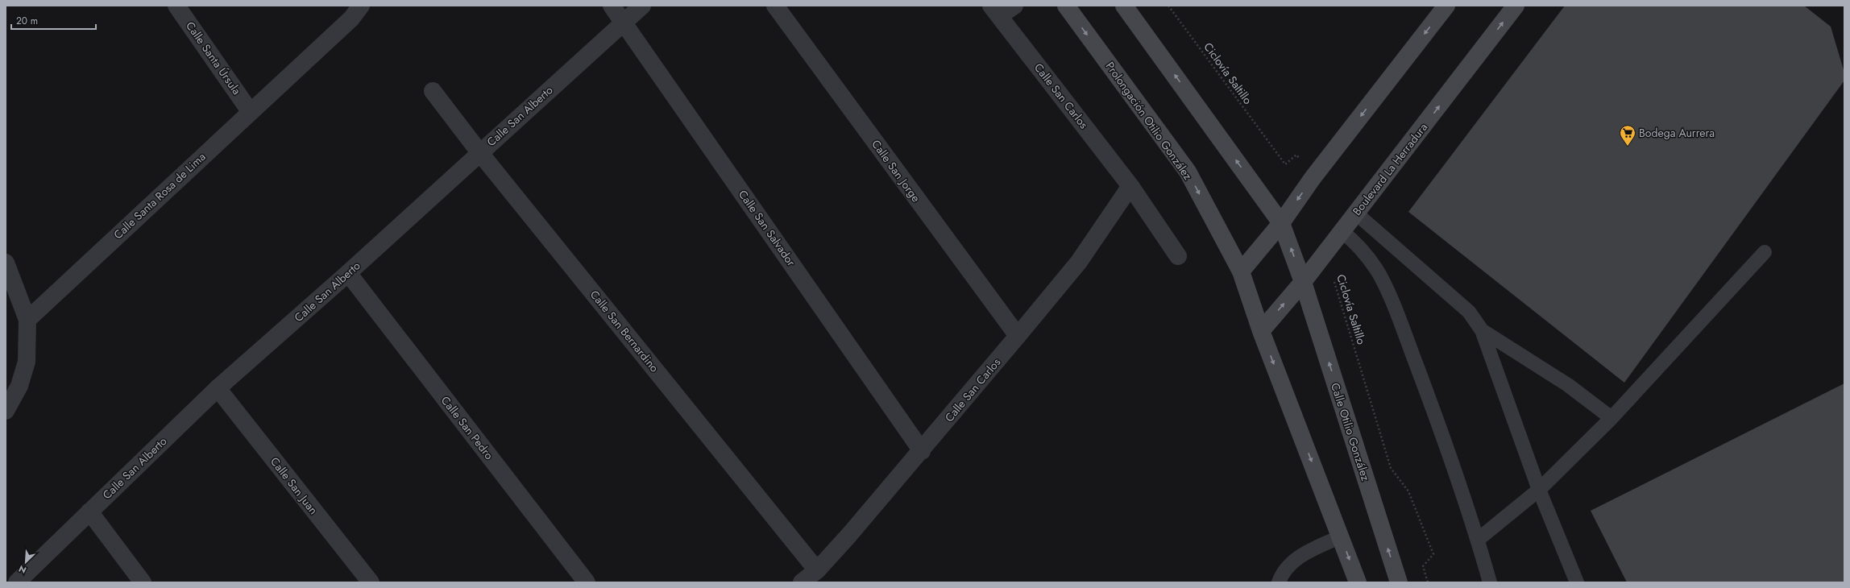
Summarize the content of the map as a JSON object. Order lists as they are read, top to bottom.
{
  "streets": {
    "main road": ["Prolongación Otilio González", "Boulevard La Herradura", "Calle Otilio González"],
    "street": [
      "Calle Santa Úrsula",
      "Calle San Carlos",
      "Calle San Alberto",
      "Calle San Jorge",
      "Calle Santa Rosa de Lima",
      "Calle San Salvador",
      "Calle San Bernardino",
      "Calle San Pedro",
      "Calle San Juan"
    ],
    "path": ["Ciclovía Saltillo"]
  },
  "crossings": [
    ["Calle Santa Úrsula", "Calle Santa Rosa de Lima"],
    ["Calle San Carlos", "Calle San Jorge"],
    ["Calle San Carlos", "Calle San Salvador"],
    ["Calle San Carlos", "Calle San Bernardino"],
    ["Calle San Alberto", "Calle San Salvador"],
    ["Calle San Alberto", "Calle San Bernardino"],
    ["Calle San Alberto", "Calle San Pedro"],
    ["Calle San Alberto", "Calle San Juan"],
    ["Prolongación Otilio González", "Boulevard La Herradura"],
    ["Boulevard La Herradura", "Calle Otilio González"]
  ],
  "places": {
    "supermarket": ["Bodega Aurrera"]
  },
  "scale_bar": "20 m",
  "north": "bottom left"
}
